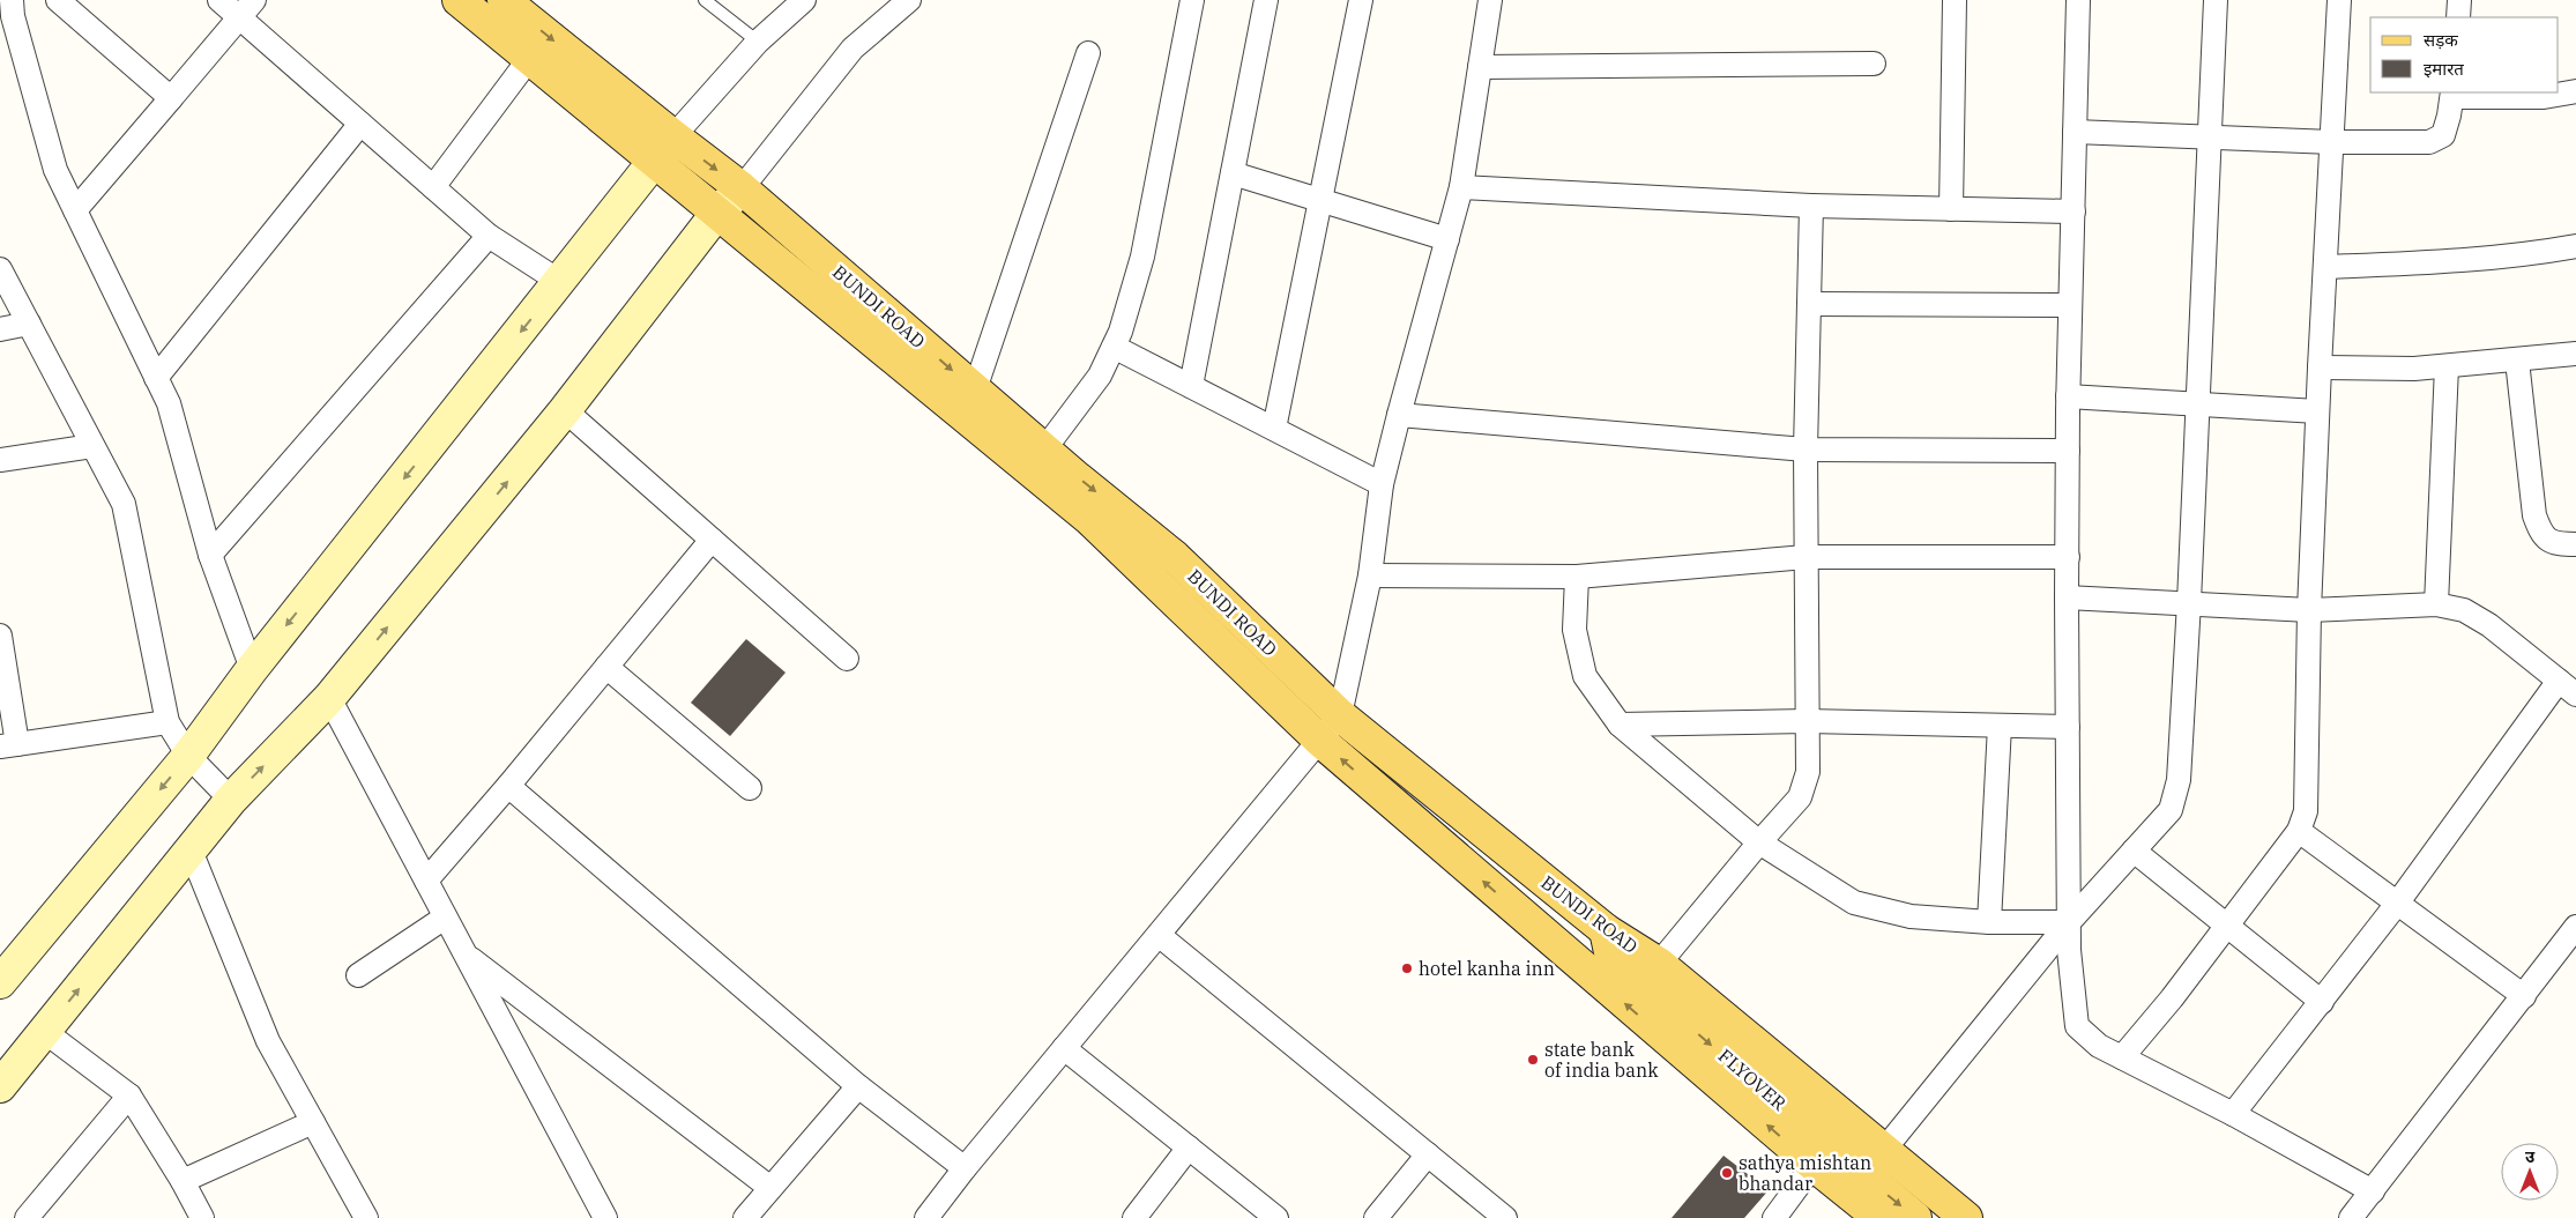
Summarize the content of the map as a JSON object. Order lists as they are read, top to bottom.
{
  "streets": {
    "main road": ["BUNDI ROAD", "FLYOVER"]
  },
  "crossings": [
    ["BUNDI ROAD", "FLYOVER"]
  ],
  "one_way": ["FLYOVER"],
  "places": ["hotel kanha inn", "state bank of india bank", "sathya mishtan bhandar"],
  "legend": ["सड़क", "इमारत"],
  "north": "top"
}
